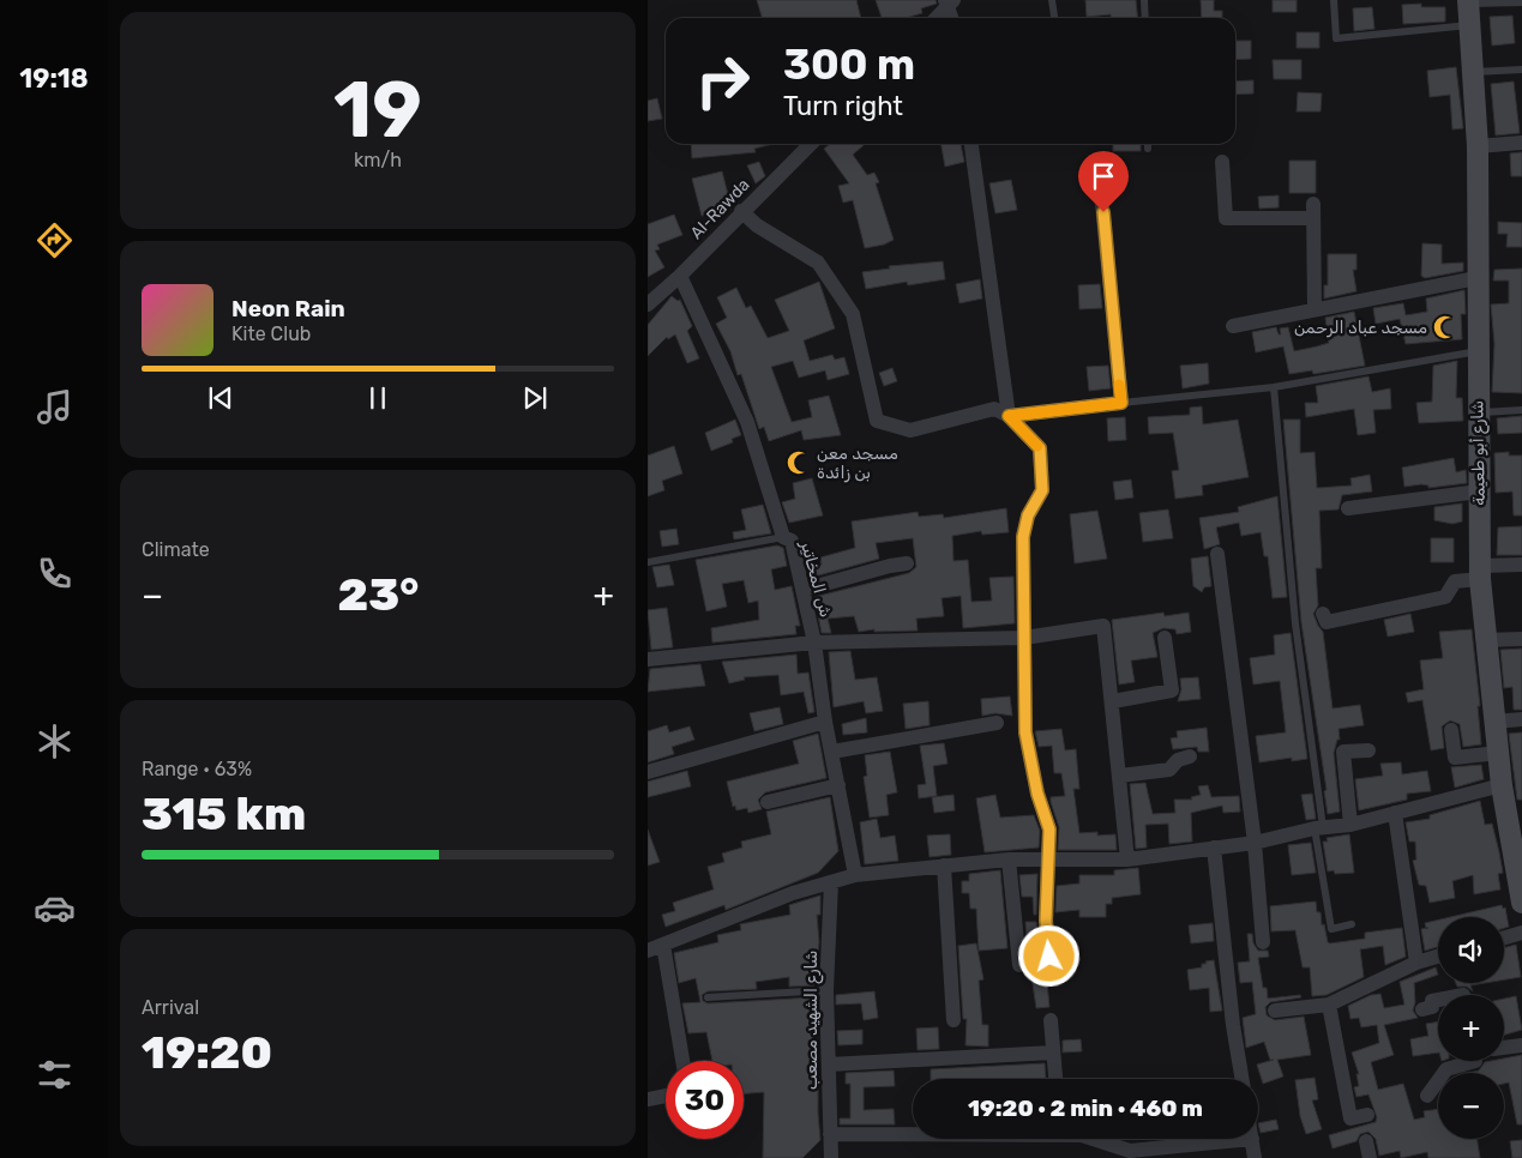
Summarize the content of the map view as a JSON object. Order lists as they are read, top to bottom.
{
  "streets": {
    "street": [
      "Al-Rawda",
      "شارع أبو طعيمة",
      "ش المخاتير",
      "شارع الشهيد مصعب"
    ]
  },
  "crossings": [
    ["Al-Rawda", "ش المخاتير"]
  ],
  "places": {
    "mosque": ["مسجد عباد الرحمن", "مسجد معن بن زائدة"]
  },
  "page": {
    "tabs": "19:18",
    "tile": [
      ["19", "km/h"],
      "Climate",
      ["Range · 63%", "315 km"],
      ["Arrival", "19:20"]
    ],
    "turn": ["300 m", "Turn right"],
    "song": ["Neon Rain", "Kite Club"],
    "heat": ["−", "23°", "+"],
    "map_buttons": ["+", "−"],
    "limit": "30",
    "trip": "19:20 · 2 min · 460 m"
  }
}
